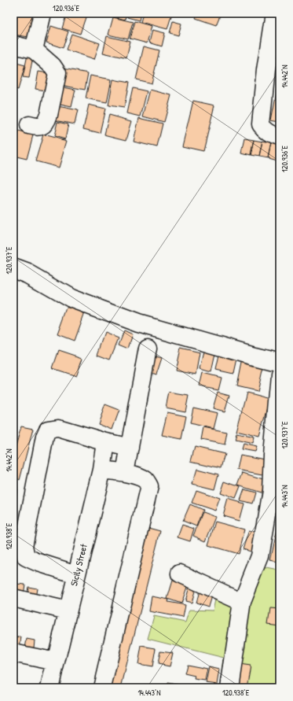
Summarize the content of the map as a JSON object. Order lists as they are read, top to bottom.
{
  "streets": {
    "street": ["Sicily Street"]
  },
  "coordinates": [
    "120.936°E",
    "14.442°N",
    "120.937°E",
    "14.443°N",
    "120.938°E"
  ]
}
